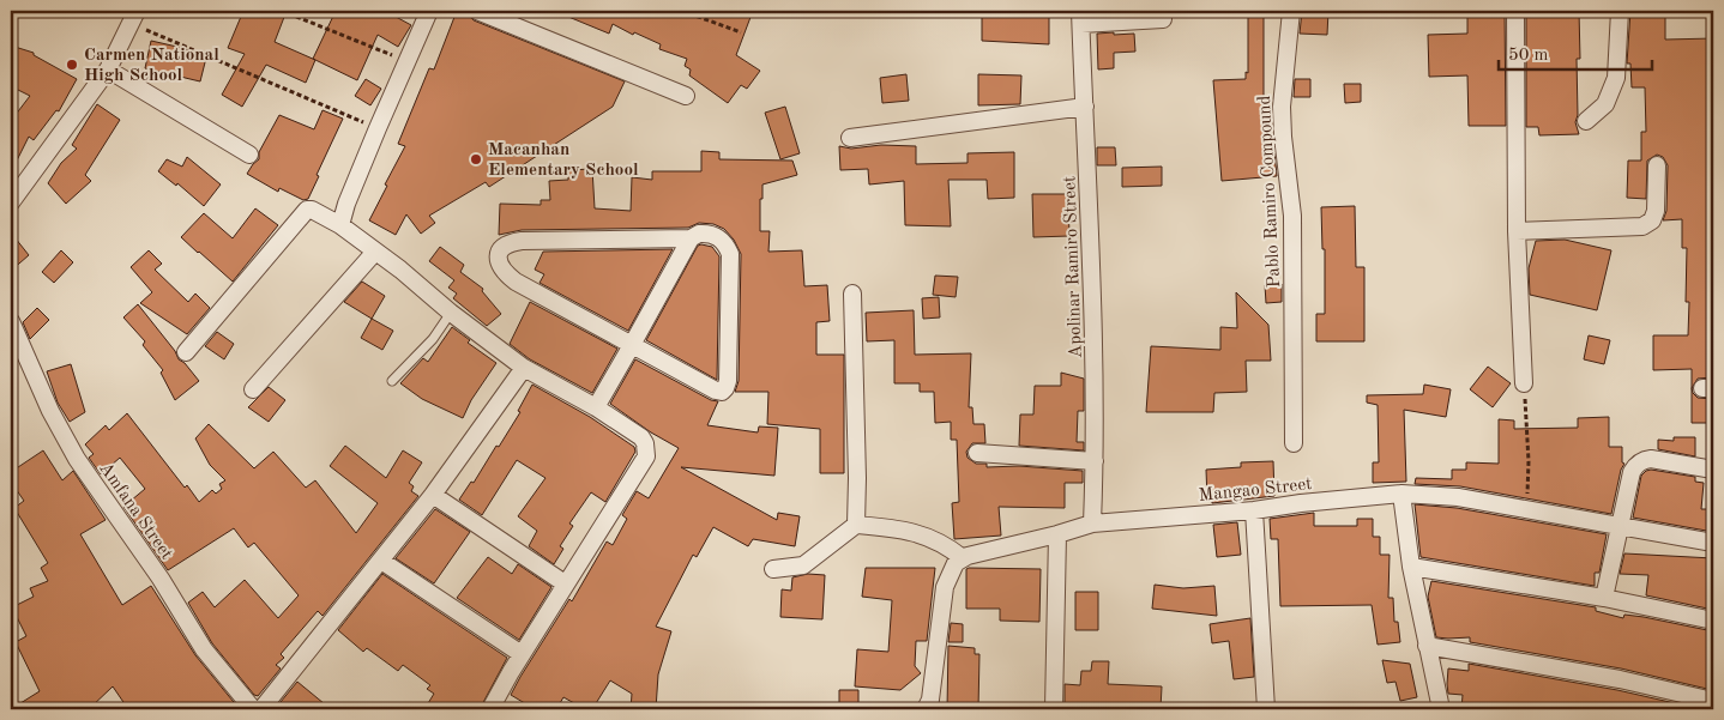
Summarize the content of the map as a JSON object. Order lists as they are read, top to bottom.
{
  "streets": {
    "street": [
      "Pablo Ramiro Compound",
      "Apolinar Ramiro Street",
      "Mangao Street",
      "Amfana Street"
    ]
  },
  "crossings": [
    ["Apolinar Ramiro Street", "Mangao Street"]
  ],
  "places": ["Carmen National High School", "Macanhan Elementary School"],
  "scale_bar": "50 m"
}
